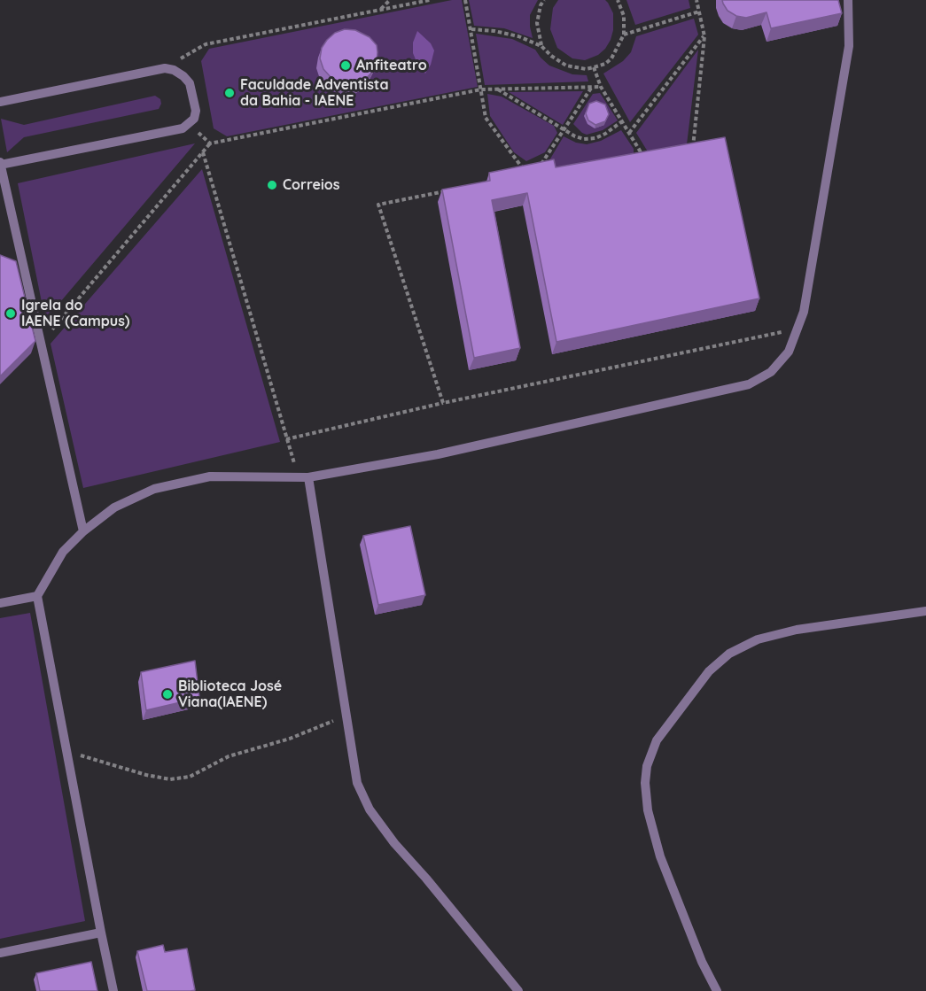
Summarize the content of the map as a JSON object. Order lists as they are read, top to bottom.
{
  "places": [
    "Anfiteatro",
    "Faculdade Adventista da Bahia - IAENE",
    "Correios",
    "Igrela do IAENE (Campus)",
    "Biblioteca José Viana(IAENE)"
  ]
}
